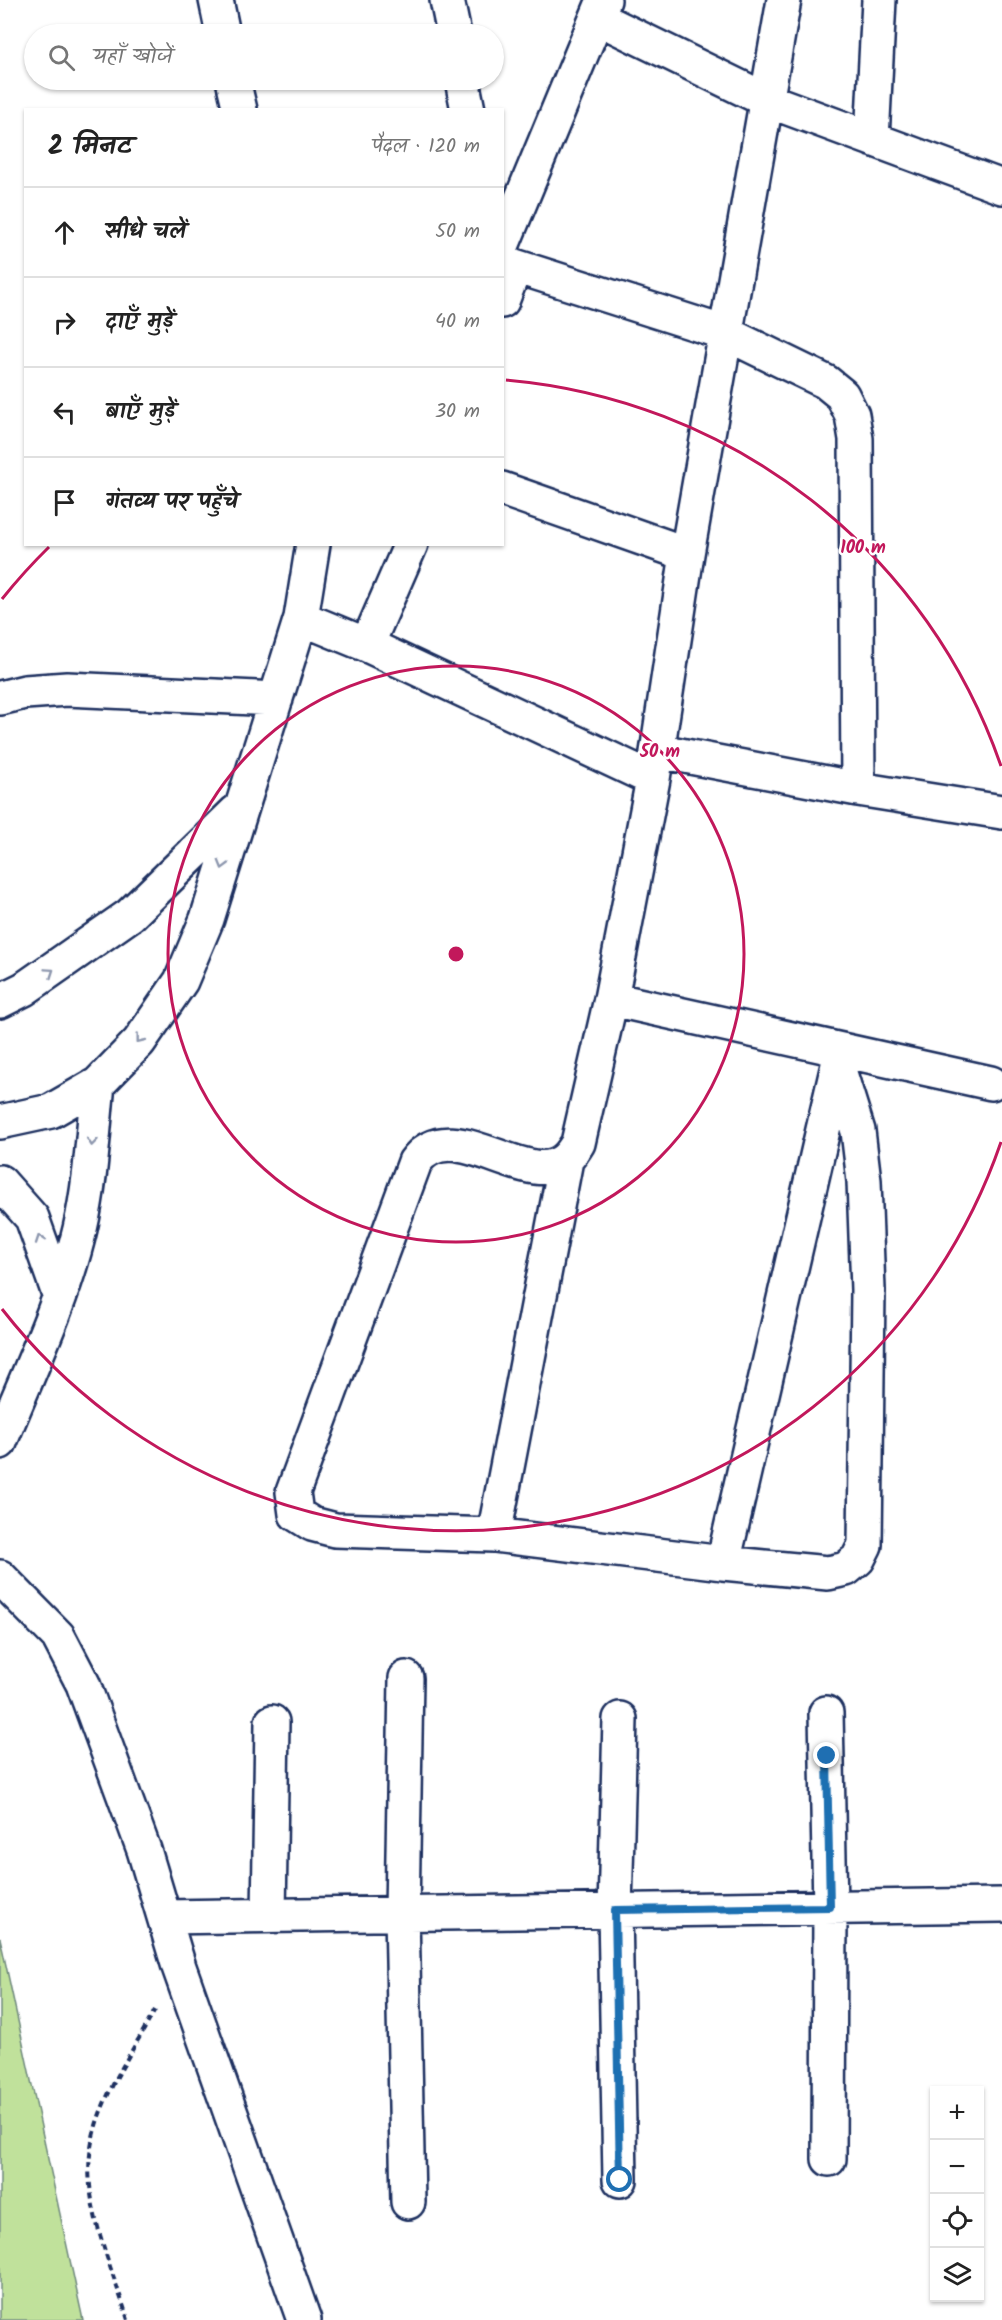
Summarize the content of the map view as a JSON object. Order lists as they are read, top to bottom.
{
  "page": {
    "search": "यहाँ खोजें",
    "heading": ["2 मिनट", "पैदल · 120 m"],
    "list": [
      ["सीधे चलें", "50 m"],
      ["दाएँ मुड़ें", "40 m"],
      ["बाएँ मुड़ें", "30 m"],
      "गंतव्य पर पहुँचे"
    ],
    "map_buttons": ["+", "−"]
  },
  "rings": ["100 m", "50 m"]
}
